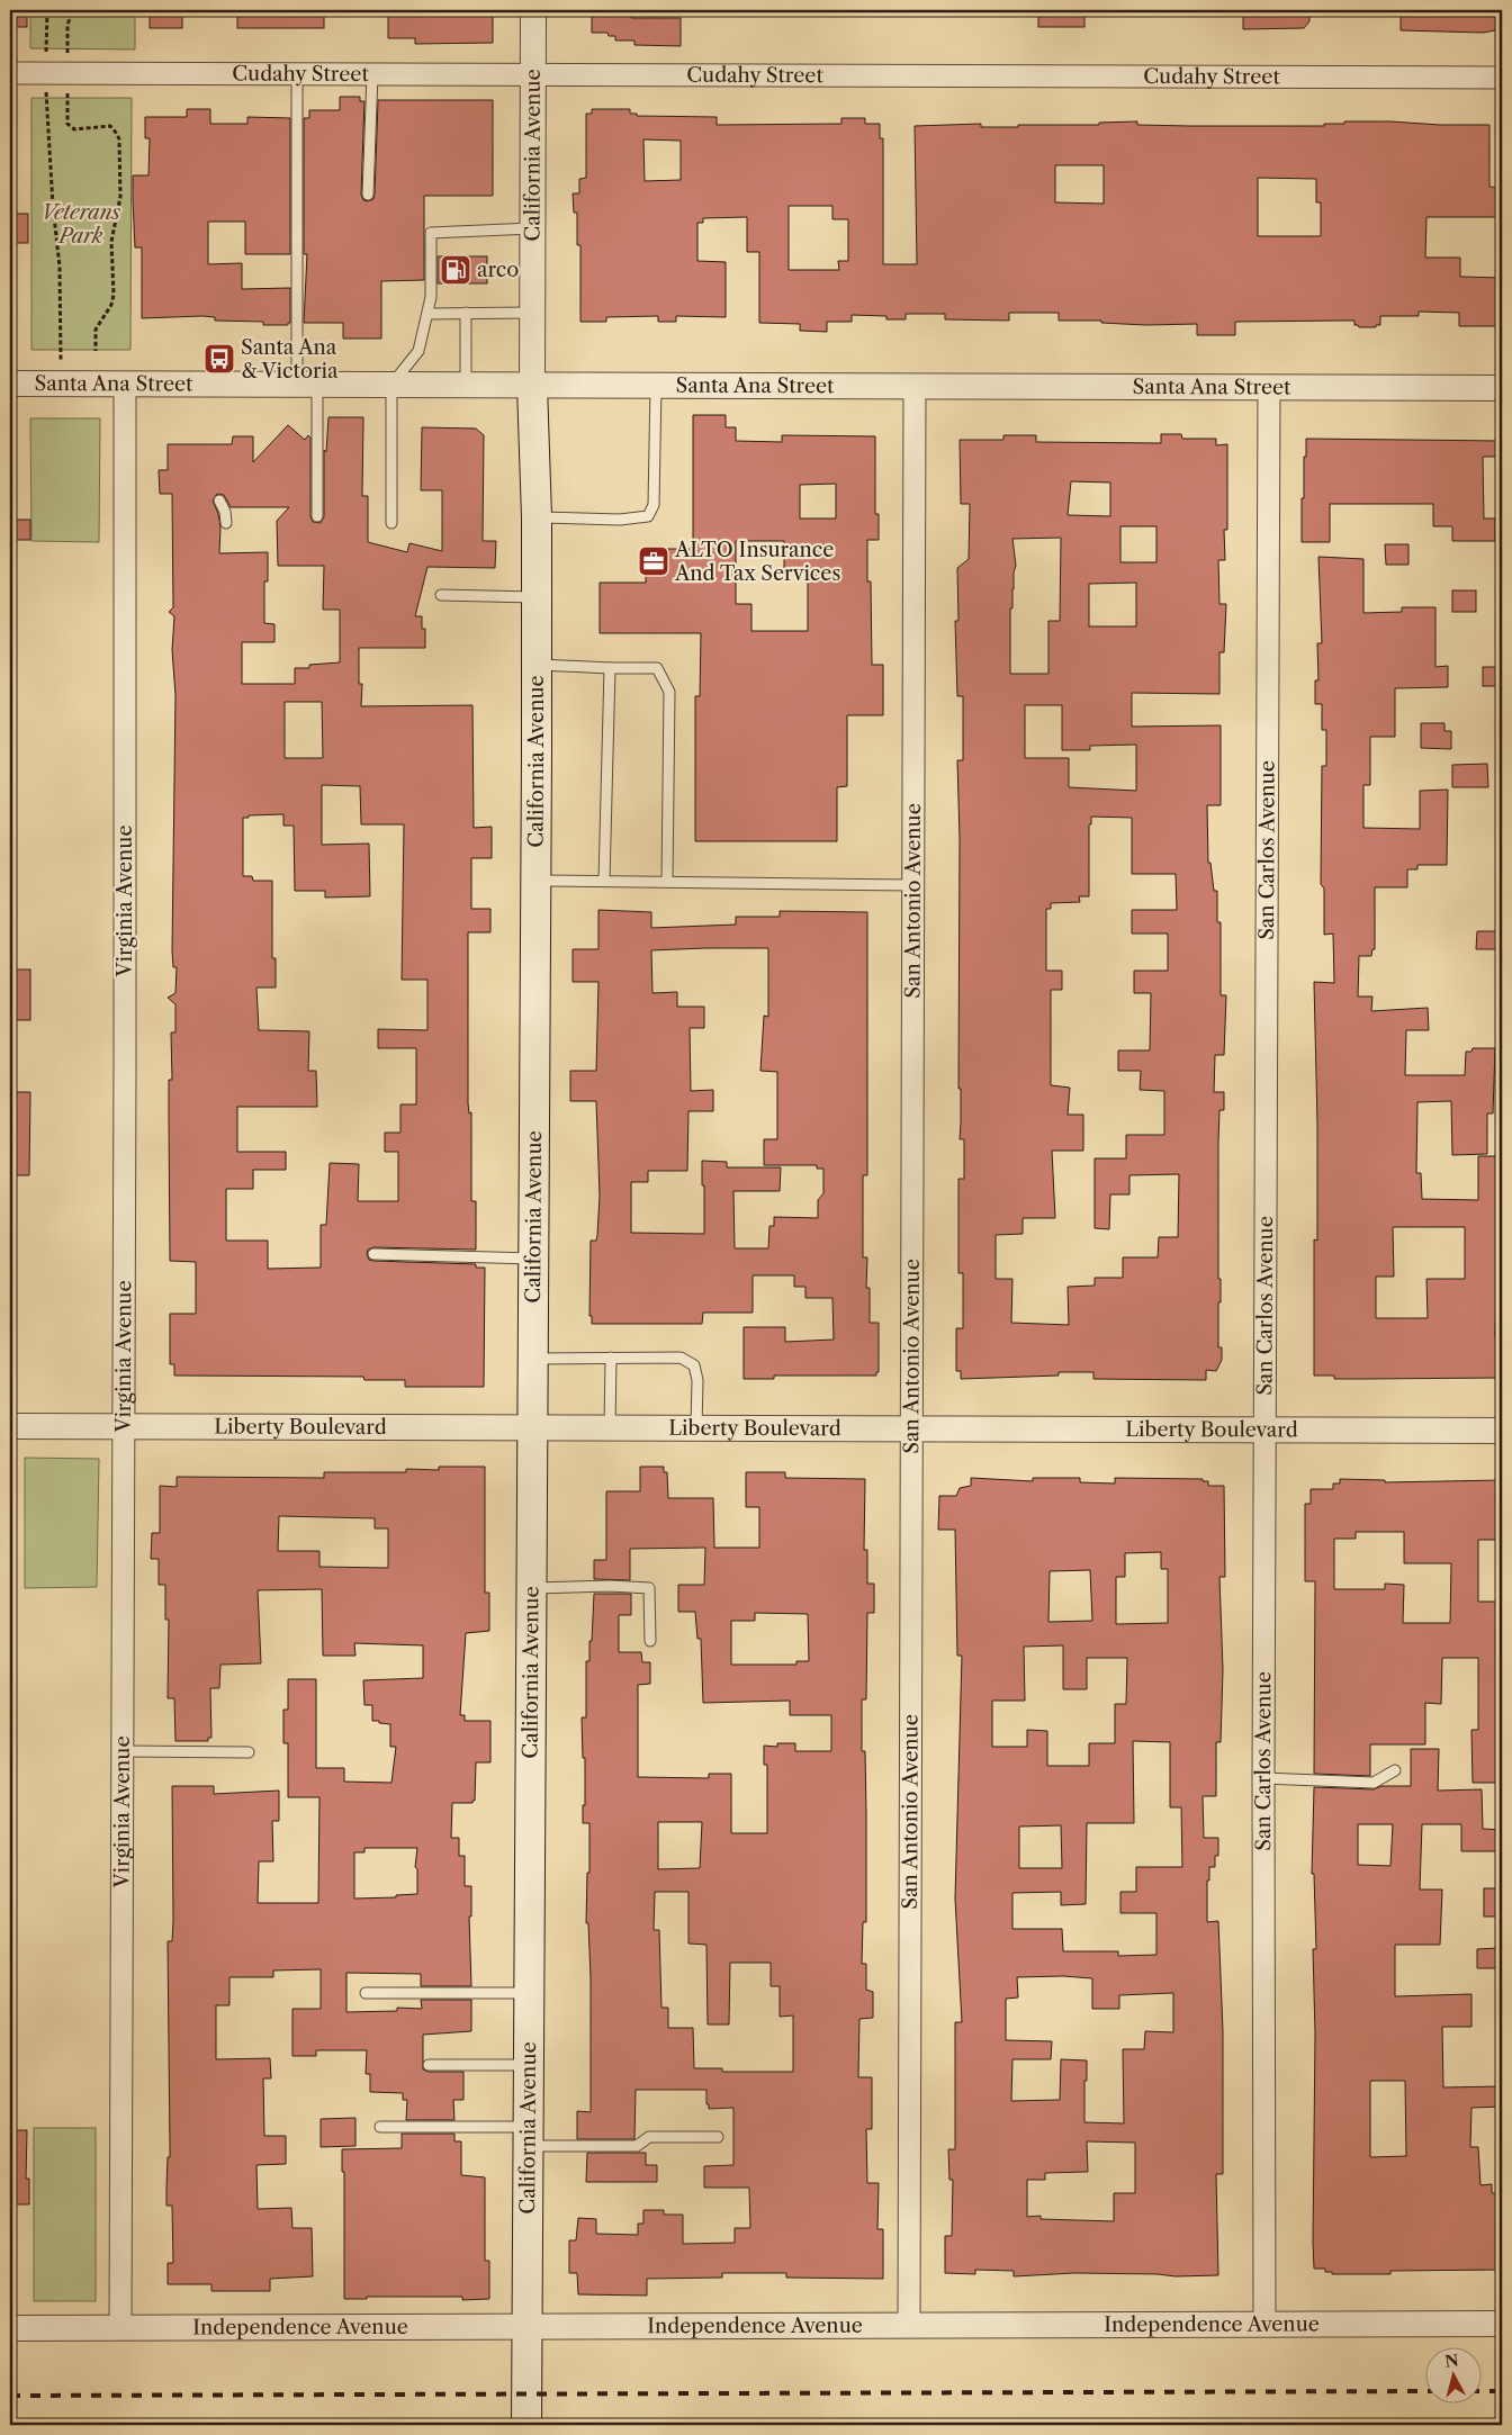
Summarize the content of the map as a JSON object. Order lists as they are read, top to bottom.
{
  "streets": {
    "main road": ["California Avenue"],
    "street": [
      "Cudahy Street",
      "Santa Ana Street",
      "San Carlos Avenue",
      "Virginia Avenue",
      "San Antonio Avenue",
      "Liberty Boulevard",
      "Independence Avenue"
    ]
  },
  "crossings": [
    ["Cudahy Street", "California Avenue"],
    ["California Avenue", "Santa Ana Street"],
    ["California Avenue", "Liberty Boulevard"],
    ["California Avenue", "Independence Avenue"],
    ["Santa Ana Street", "San Carlos Avenue"],
    ["Santa Ana Street", "Virginia Avenue"],
    ["Santa Ana Street", "San Antonio Avenue"],
    ["San Carlos Avenue", "Liberty Boulevard"],
    ["San Carlos Avenue", "Independence Avenue"],
    ["Virginia Avenue", "Liberty Boulevard"],
    ["Virginia Avenue", "Independence Avenue"],
    ["San Antonio Avenue", "Liberty Boulevard"],
    ["San Antonio Avenue", "Independence Avenue"]
  ],
  "parks": ["Veterans Park"],
  "places": {
    "fuel station": ["arco"],
    "bus stop": ["Santa Ana & Victoria"],
    "office": ["ALTO Insurance And Tax Services"]
  },
  "north": "top"
}
